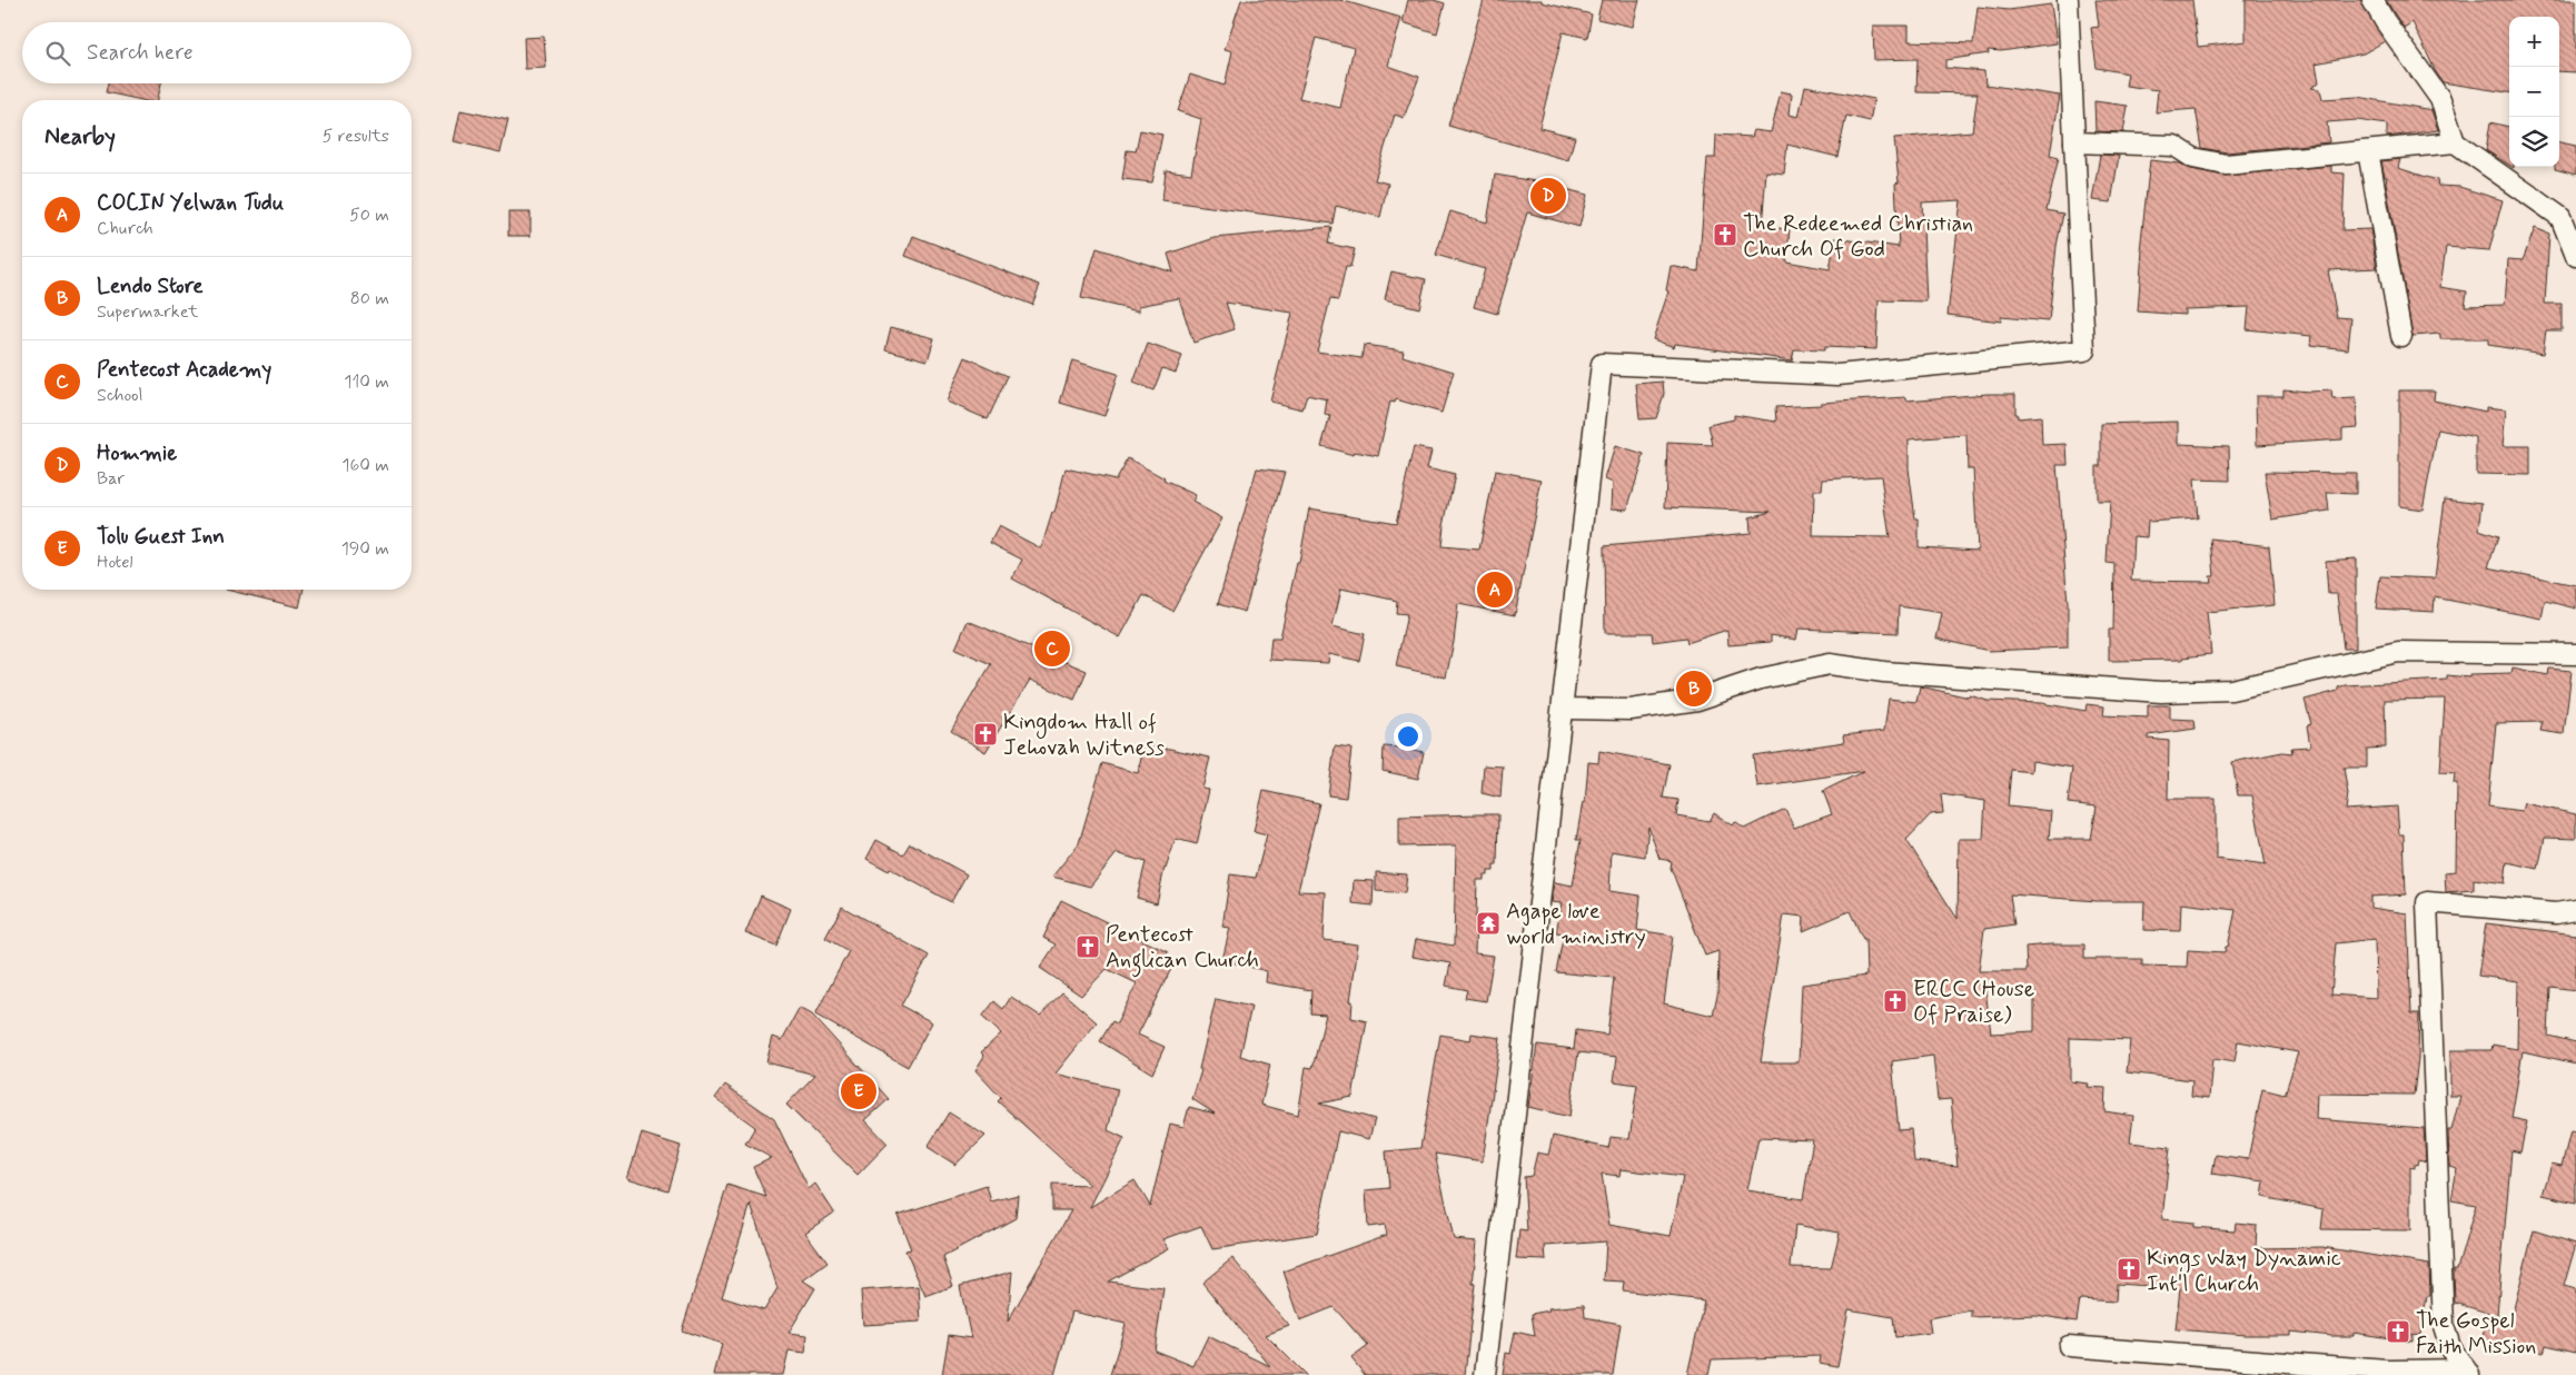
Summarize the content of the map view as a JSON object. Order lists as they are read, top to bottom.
{
  "places": {
    "church": [
      "The Redeemed Christian Church Of God",
      "Kingdom Hall of Jehovah Witness",
      "Pentecost Anglican Church",
      "ERCC (House Of Praise)",
      "Kings Way Dynamic Int'l Church",
      "The Gospel Faith Mission"
    ],
    "temple": ["Agape love world ministry"]
  },
  "page": {
    "map_buttons": ["+", "−"],
    "search": "Search here",
    "heading": ["Nearby", "5 results"],
    "list": [
      {
        "mark": "A",
        "name": "COCIN Yelwan Tudu",
        "note": "Church",
        "value": "50 m"
      },
      {
        "mark": "B",
        "name": "Lendo Store",
        "note": "Supermarket",
        "value": "80 m"
      },
      {
        "mark": "C",
        "name": "Pentecost Academy",
        "note": "School",
        "value": "110 m"
      },
      {
        "mark": "D",
        "name": "Hommie",
        "note": "Bar",
        "value": "160 m"
      },
      {
        "mark": "E",
        "name": "Tolu Guest Inn",
        "note": "Hotel",
        "value": "190 m"
      }
    ],
    "pins": [
      "D",
      "A",
      "C",
      "B",
      "E"
    ]
  }
}
